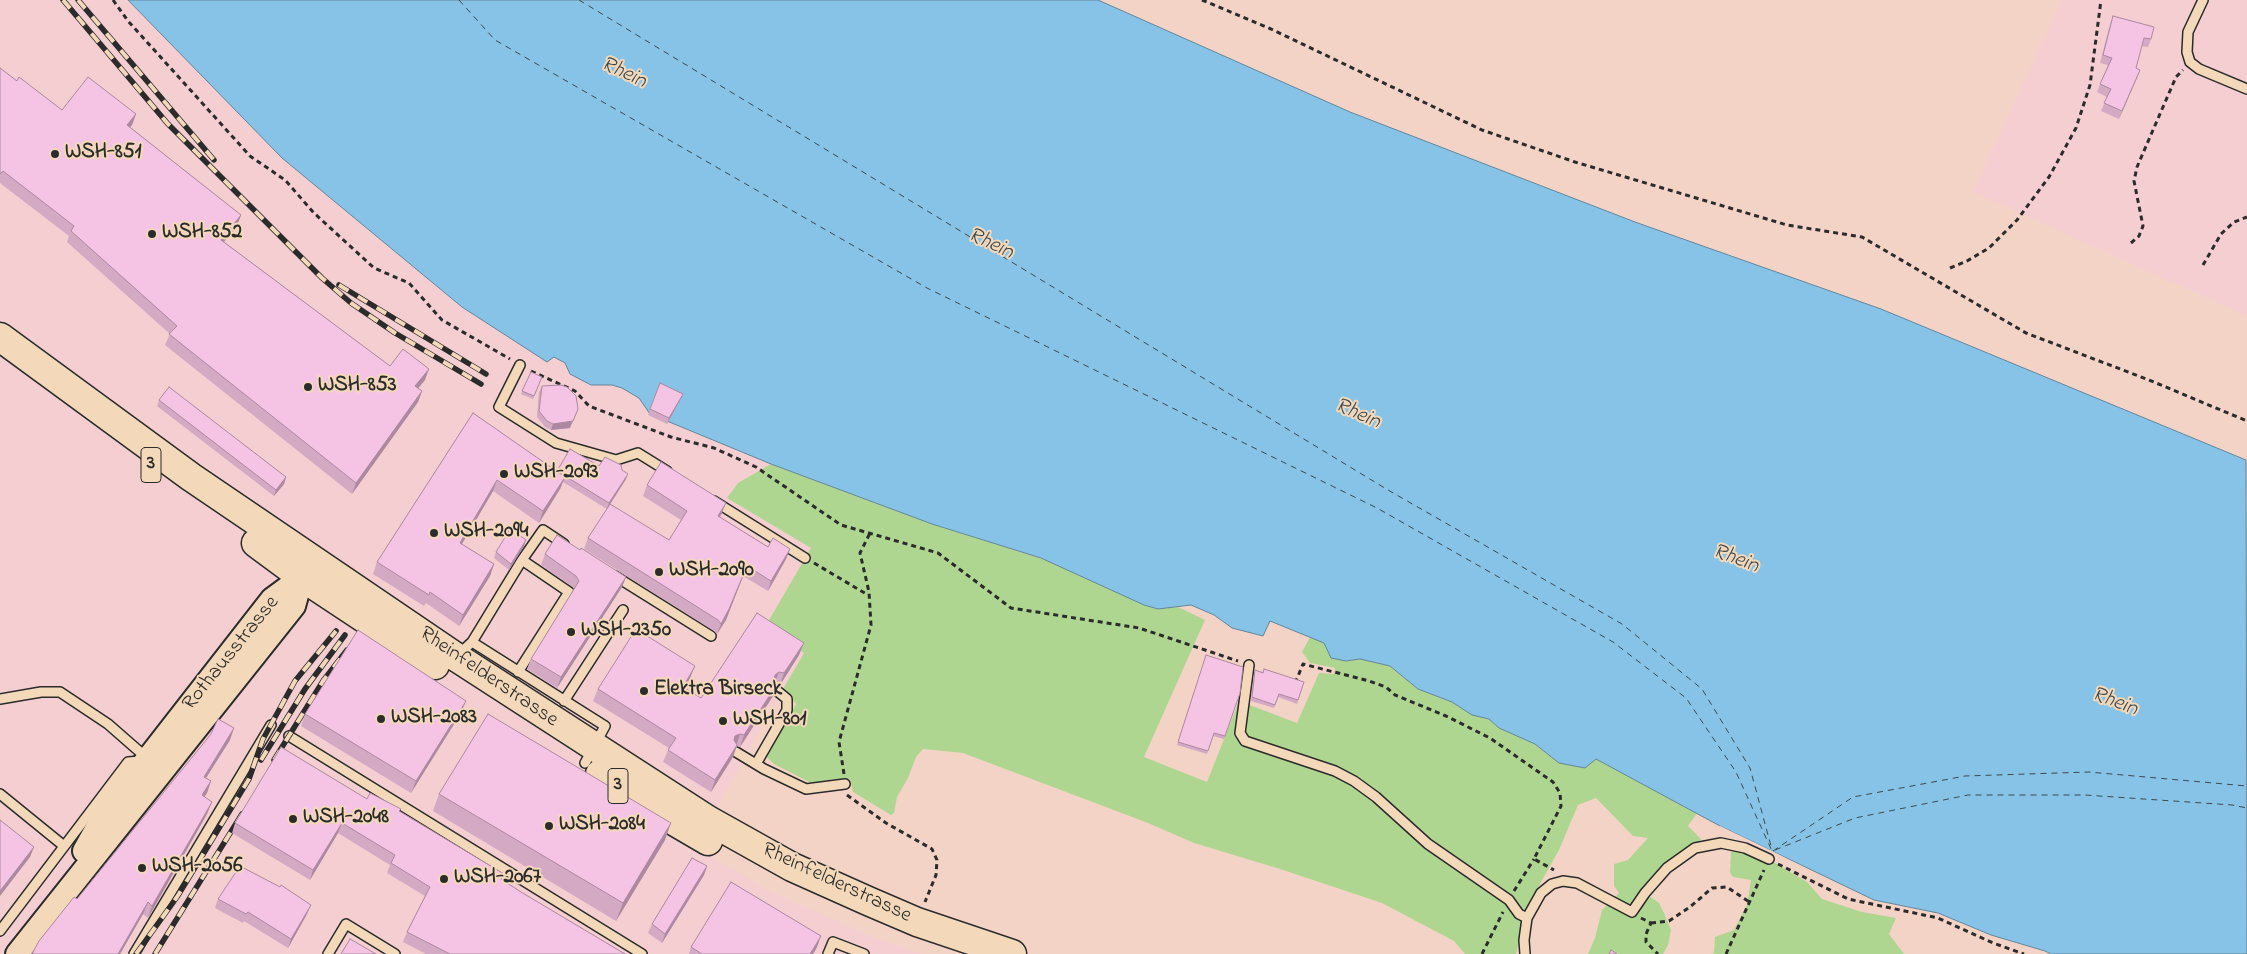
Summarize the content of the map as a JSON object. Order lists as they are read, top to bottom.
{
  "streets": {
    "main road": ["3", "Rheinfelderstrasse"],
    "street": ["Rothausstrasse"]
  },
  "crossings": [
    ["Rothausstrasse", "Rheinfelderstrasse"]
  ],
  "water": ["Rhein"],
  "places": [
    "WSH-851",
    "WSH-852",
    "WSH-853",
    "WSH-2093",
    "WSH-2094",
    "WSH-2090",
    "WSH-2350",
    "Elektra Birseck",
    "WSH-2083",
    "WSH-801",
    "WSH-2048",
    "WSH-2084",
    "WSH-2056",
    "WSH-2067"
  ]
}
